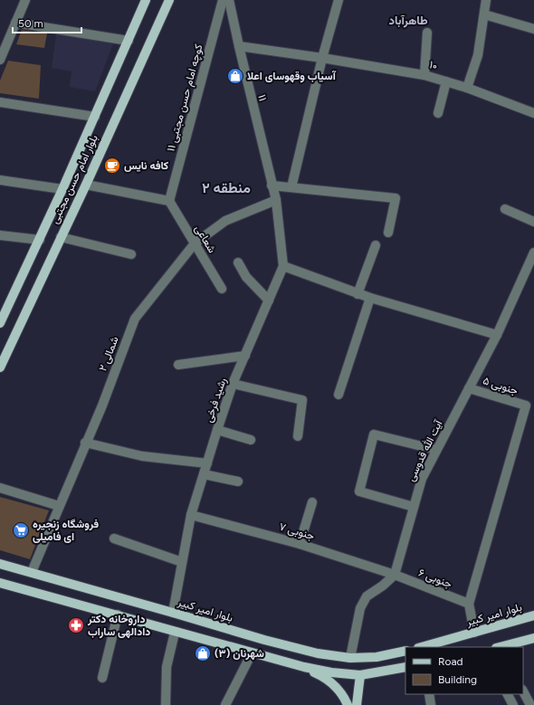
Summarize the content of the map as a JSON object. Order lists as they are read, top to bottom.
{
  "streets": {
    "main road": ["بلوار امام حسن مجتبی", "بلوار امیر کبیر"],
    "street": [
      "۱۰",
      "کوچه امام حسن مجتبی ۱۱",
      "۱۱",
      "شعاعی",
      "۲ شمالی",
      "۵ جنوبی",
      "رشید فرخی",
      "آیت الله قدوسی",
      "۷ جنوبی",
      "۶ جنوبی"
    ]
  },
  "crossings": [
    ["۱۰", "۱۱"],
    ["کوچه امام حسن مجتبی ۱۱", "شعاعی"],
    ["۱۱", "۲ شمالی"],
    ["۱۱", "رشید فرخی"],
    ["شعاعی", "۲ شمالی"],
    ["۲ شمالی", "رشید فرخی"],
    ["۲ شمالی", "بلوار امیر کبیر"],
    ["۵ جنوبی", "آیت الله قدوسی"],
    ["۵ جنوبی", "۶ جنوبی"],
    ["رشید فرخی", "۷ جنوبی"],
    ["رشید فرخی", "بلوار امیر کبیر"],
    ["آیت الله قدوسی", "۷ جنوبی"],
    ["آیت الله قدوسی", "۶ جنوبی"],
    ["۷ جنوبی", "۶ جنوبی"]
  ],
  "districts": ["طاهرآباد", "منطقه ۲"],
  "places": {
    "shop": ["آسیاب وقهوسای اعلا", "شهرنان (۳)"],
    "cafe": ["کافه نایس"],
    "supermarket": ["فروشگاه زنجیره ای فامیلی"],
    "pharmacy": ["داروخانه دکتر دادالهی ساراب"]
  },
  "legend": ["Road", "Building"],
  "scale_bar": "50 m"
}
